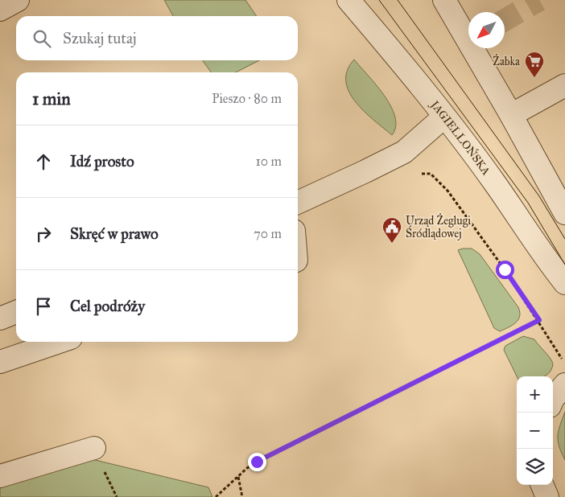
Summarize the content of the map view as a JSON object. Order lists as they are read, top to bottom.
{
  "streets": {
    "street": ["JAGIELLOŃSKA"]
  },
  "places": {
    "supermarket": ["Żabka"],
    "public building": ["Urząd Żeglugi Śródlądowej"]
  },
  "north": "bottom left",
  "page": {
    "search": "Szukaj tutaj",
    "heading": ["1 min", "Pieszo · 80 m"],
    "list": [
      ["Idź prosto", "10 m"],
      ["Skręć w prawo", "70 m"],
      "Cel podróży"
    ],
    "map_buttons": ["+", "−"]
  }
}
